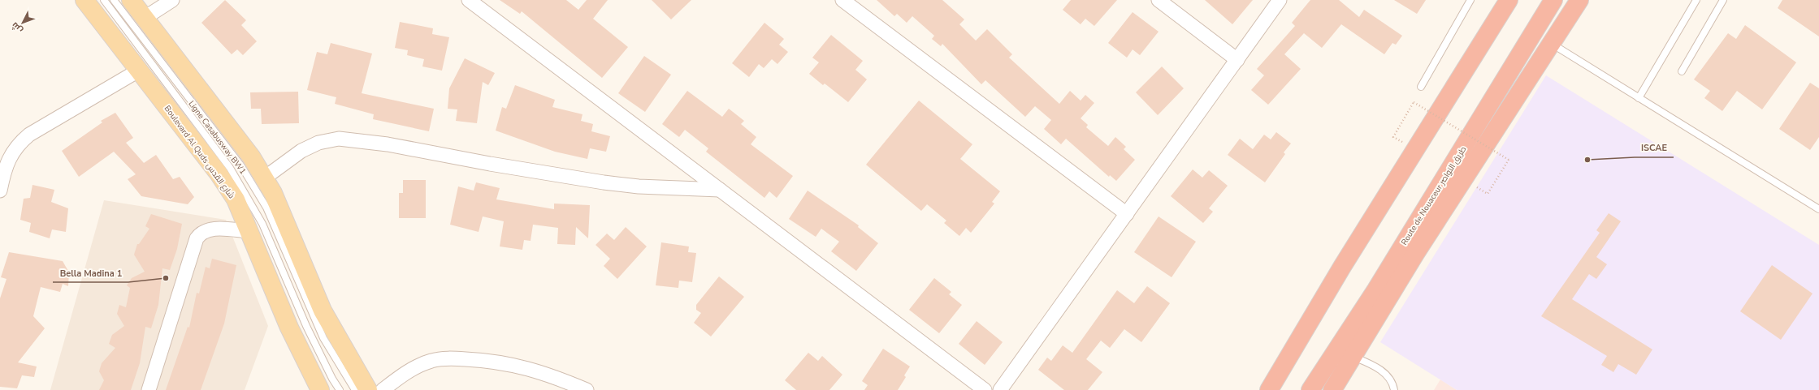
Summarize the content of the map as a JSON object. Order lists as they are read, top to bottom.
{
  "streets": {
    "highway": ["Route de Nouaceur طريق النواصر"],
    "main road": ["Boulevard Al Quds شارع القدس"],
    "lane": ["Ligne Casabusway BW1"]
  },
  "places": ["ISCAE", "Bella Madina 1"],
  "north": "bottom left"
}
